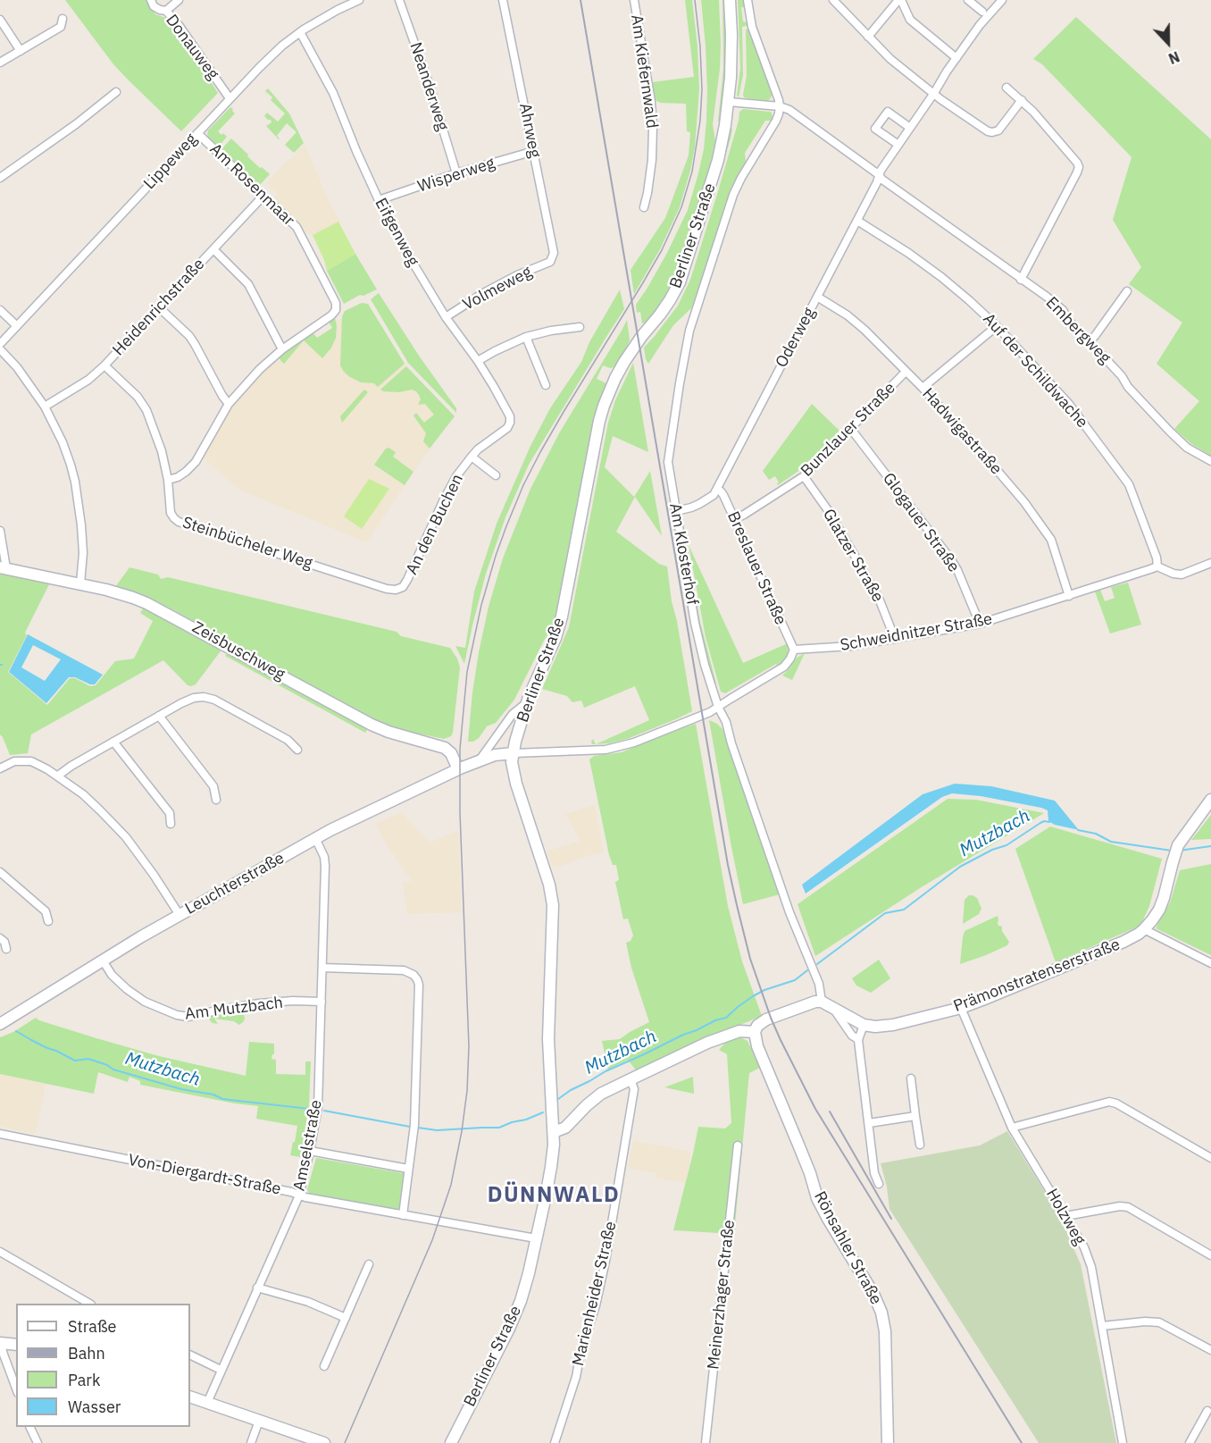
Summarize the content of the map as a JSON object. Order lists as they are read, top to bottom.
{
  "streets": {
    "main road": [
      "Berliner Straße",
      "Zeisbuschweg",
      "Leuchterstraße",
      "Prämonstratenserstraße",
      "Rönsahler Straße"
    ],
    "street": [
      "Donauweg",
      "Am Kiefernwald",
      "Neanderweg",
      "Ahrweg",
      "Lippeweg",
      "Wisperweg",
      "Am Rosenmaar",
      "Eifgenweg",
      "Volmeweg",
      "Heidenrichstraße",
      "Embergweg",
      "Oderweg",
      "Auf der Schildwache",
      "Bunzlauer Straße",
      "Hadwigastraße",
      "Glogauer Straße",
      "An den Buchen",
      "Steinbücheler Weg",
      "Am Klosterhof",
      "Glatzer Straße",
      "Breslauer Straße",
      "Schweidnitzer Straße",
      "Am Mutzbach",
      "Amselstraße",
      "Von-Diergardt-Straße",
      "Holzweg",
      "Marienheider Straße",
      "Meinerzhager Straße"
    ]
  },
  "crossings": [
    ["Donauweg", "Lippeweg"],
    ["Neanderweg", "Wisperweg"],
    ["Ahrweg", "Wisperweg"],
    ["Ahrweg", "Volmeweg"],
    ["Lippeweg", "Am Rosenmaar"],
    ["Lippeweg", "Eifgenweg"],
    ["Wisperweg", "Eifgenweg"],
    ["Am Rosenmaar", "Heidenrichstraße"],
    ["Am Rosenmaar", "Steinbücheler Weg"],
    ["Eifgenweg", "Volmeweg"],
    ["Eifgenweg", "An den Buchen"],
    ["Berliner Straße", "Leuchterstraße"],
    ["Berliner Straße", "Von-Diergardt-Straße"],
    ["Heidenrichstraße", "Steinbücheler Weg"],
    ["Embergweg", "Oderweg"],
    ["Embergweg", "Am Klosterhof"],
    ["Oderweg", "Auf der Schildwache"],
    ["Oderweg", "Hadwigastraße"],
    ["Oderweg", "Am Klosterhof"],
    ["Oderweg", "Breslauer Straße"],
    ["Auf der Schildwache", "Bunzlauer Straße"],
    ["Auf der Schildwache", "Schweidnitzer Straße"],
    ["Bunzlauer Straße", "Hadwigastraße"],
    ["Bunzlauer Straße", "Glogauer Straße"],
    ["Bunzlauer Straße", "Glatzer Straße"],
    ["Bunzlauer Straße", "Breslauer Straße"],
    ["Hadwigastraße", "Schweidnitzer Straße"],
    ["Glogauer Straße", "Schweidnitzer Straße"],
    ["An den Buchen", "Steinbücheler Weg"],
    ["Am Klosterhof", "Leuchterstraße"],
    ["Am Klosterhof", "Prämonstratenserstraße"],
    ["Glatzer Straße", "Schweidnitzer Straße"],
    ["Breslauer Straße", "Schweidnitzer Straße"],
    ["Zeisbuschweg", "Leuchterstraße"],
    ["Leuchterstraße", "Am Mutzbach"],
    ["Leuchterstraße", "Amselstraße"],
    ["Prämonstratenserstraße", "Holzweg"],
    ["Am Mutzbach", "Amselstraße"],
    ["Amselstraße", "Von-Diergardt-Straße"]
  ],
  "districts": ["DÜNNWALD"],
  "water": ["Mutzbach"],
  "legend": [
    "Straße",
    "Bahn",
    "Park",
    "Wasser"
  ],
  "north": "bottom"
}
